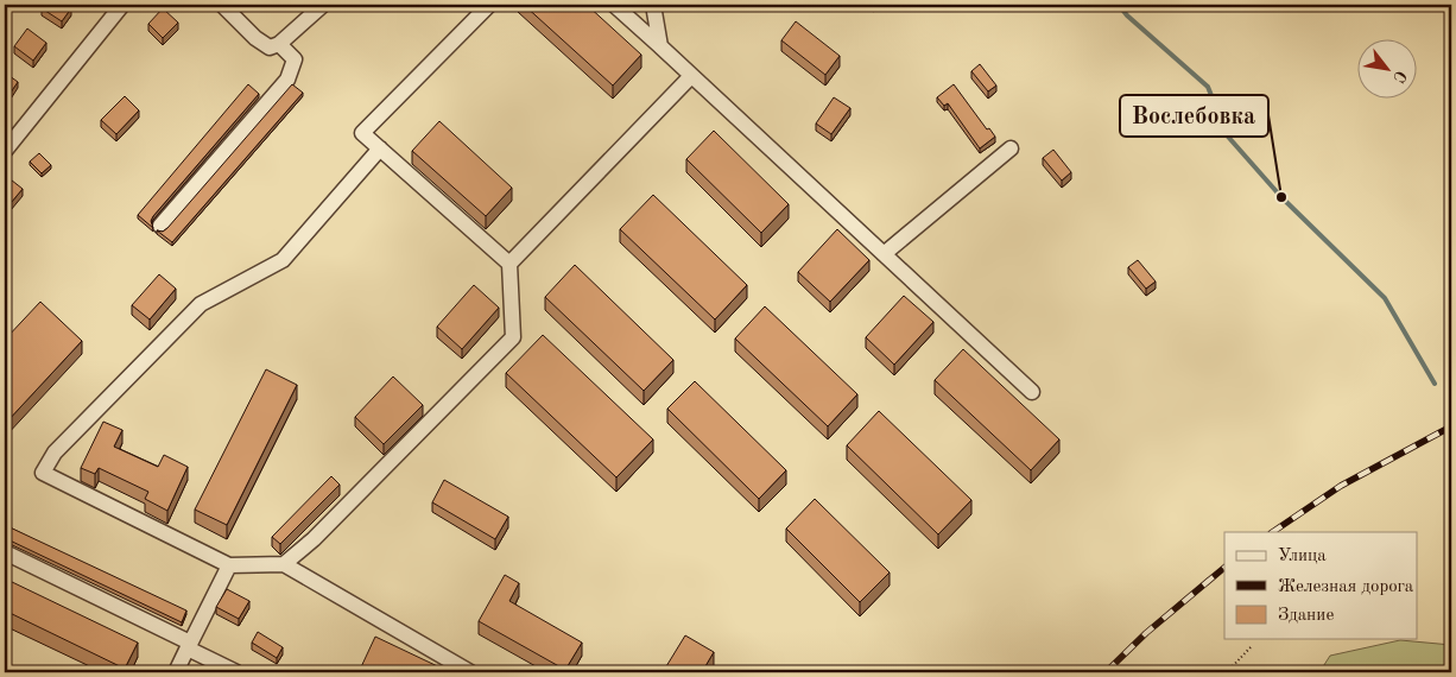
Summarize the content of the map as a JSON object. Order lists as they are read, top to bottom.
{
  "places": ["Вослебовка"],
  "legend": ["Улица", "Железная дорога", "Здание"],
  "north": "bottom right"
}
